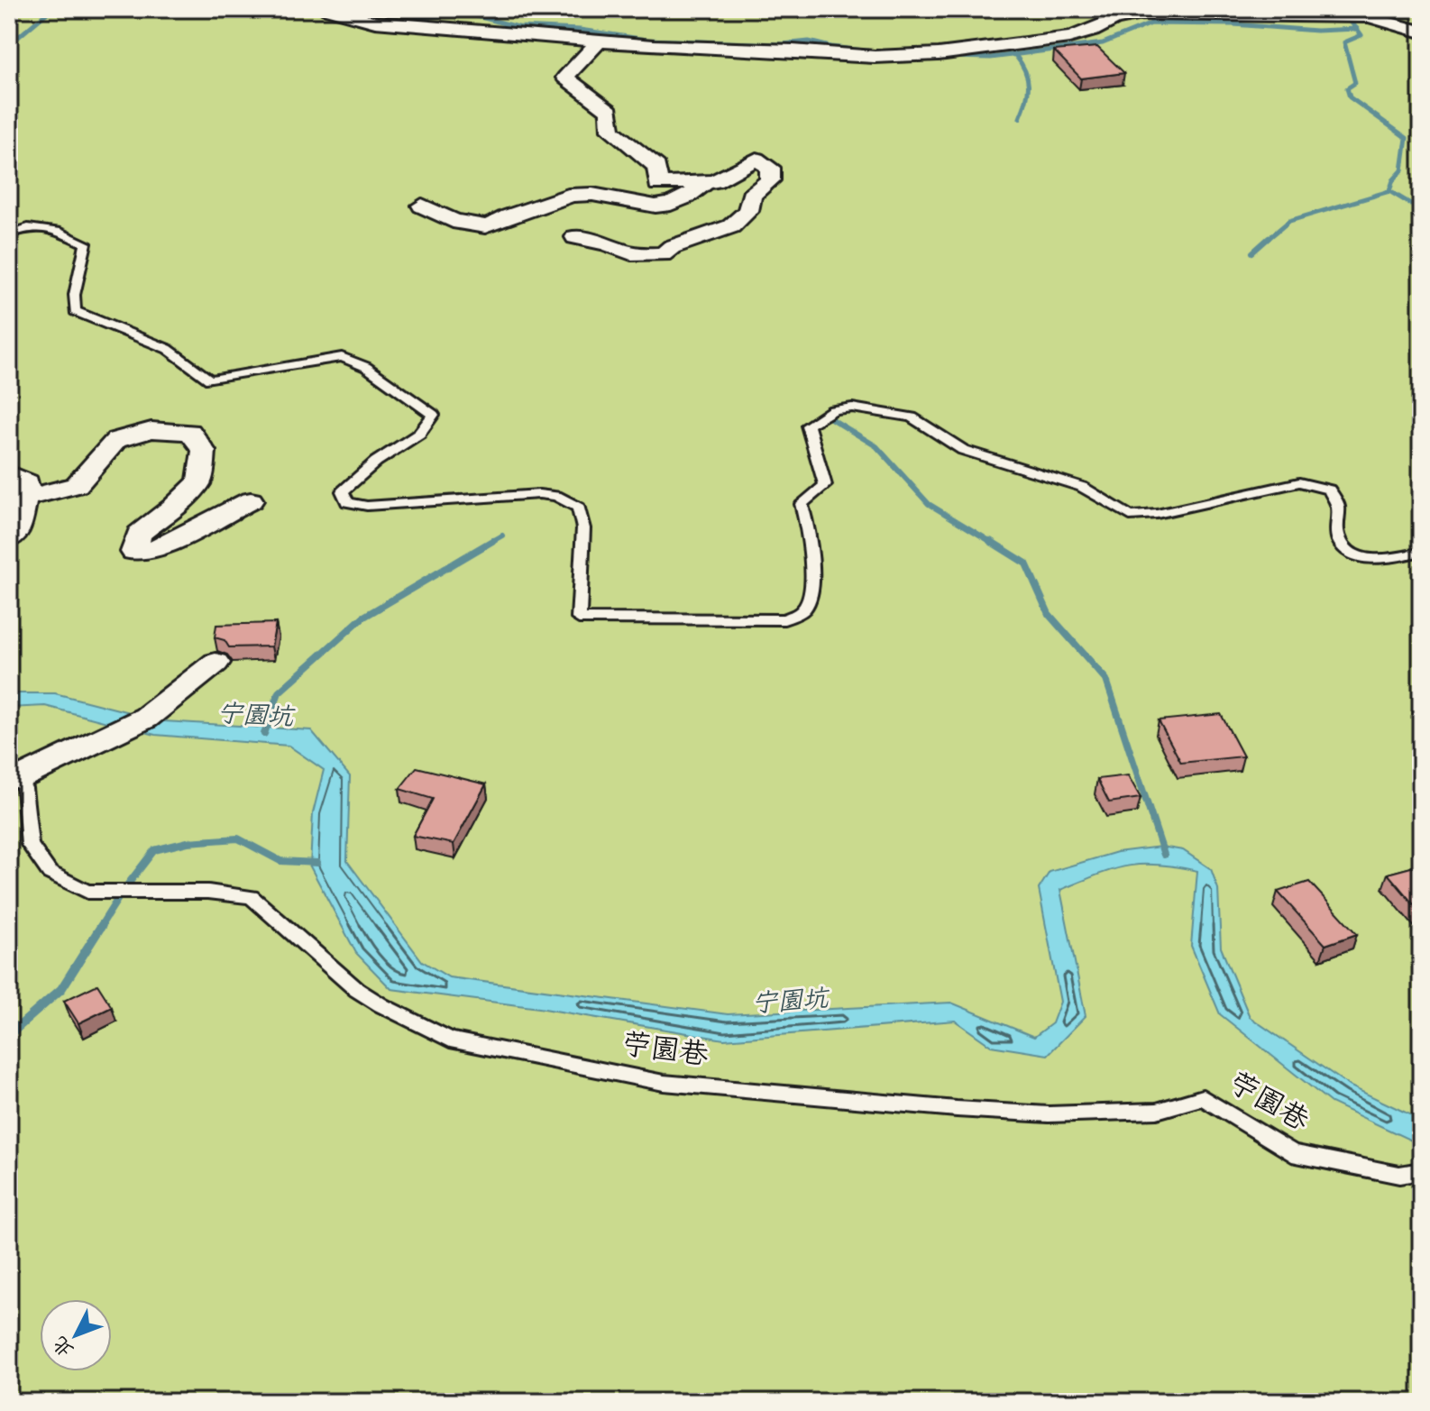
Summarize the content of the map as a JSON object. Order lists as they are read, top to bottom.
{
  "streets": {
    "lane": ["苧園巷"]
  },
  "water": ["宁園坑"],
  "north": "bottom left"
}
